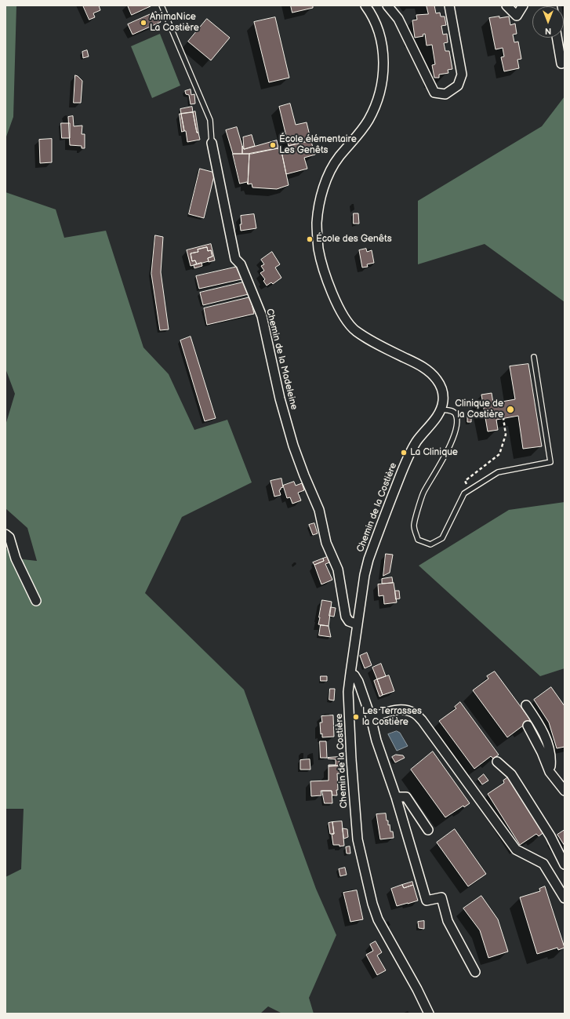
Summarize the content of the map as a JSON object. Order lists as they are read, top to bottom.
{
  "streets": {
    "street": ["Chemin de la Madeleine", "Chemin de la Costière"]
  },
  "crossings": [
    ["Chemin de la Madeleine", "Chemin de la Costière"]
  ],
  "places": [
    "AnimaNice La Costière",
    "École élémentaire Les Genêts",
    "École des Genêts",
    "Clinique de la Costière",
    "La Clinique",
    "Les Terrasses la Costière"
  ],
  "north": "bottom"
}
